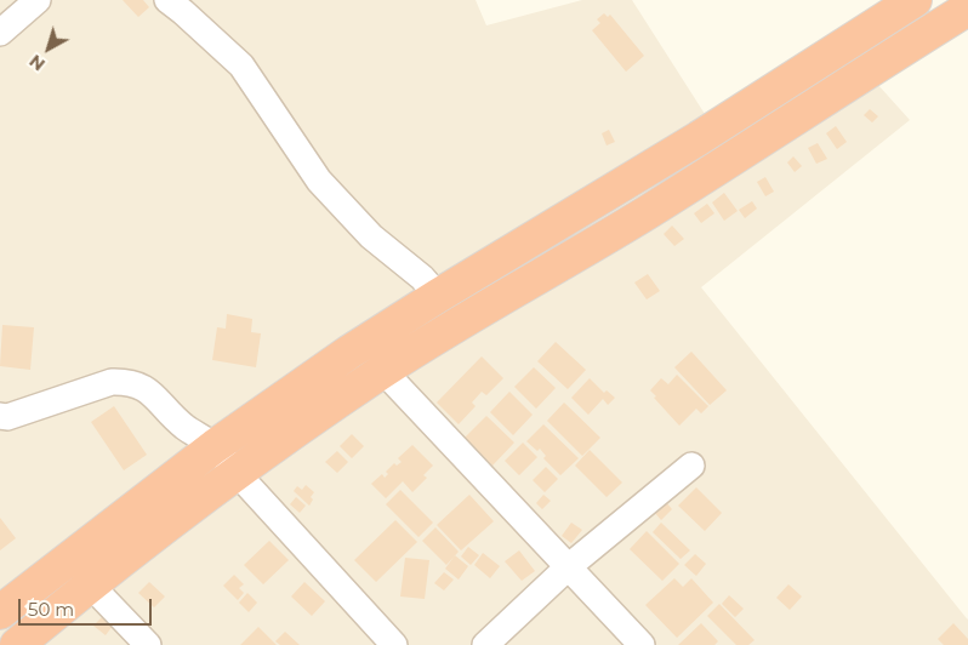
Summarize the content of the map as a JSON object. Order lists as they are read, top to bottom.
{
  "scale_bar": "50 m",
  "north": "bottom left"
}
